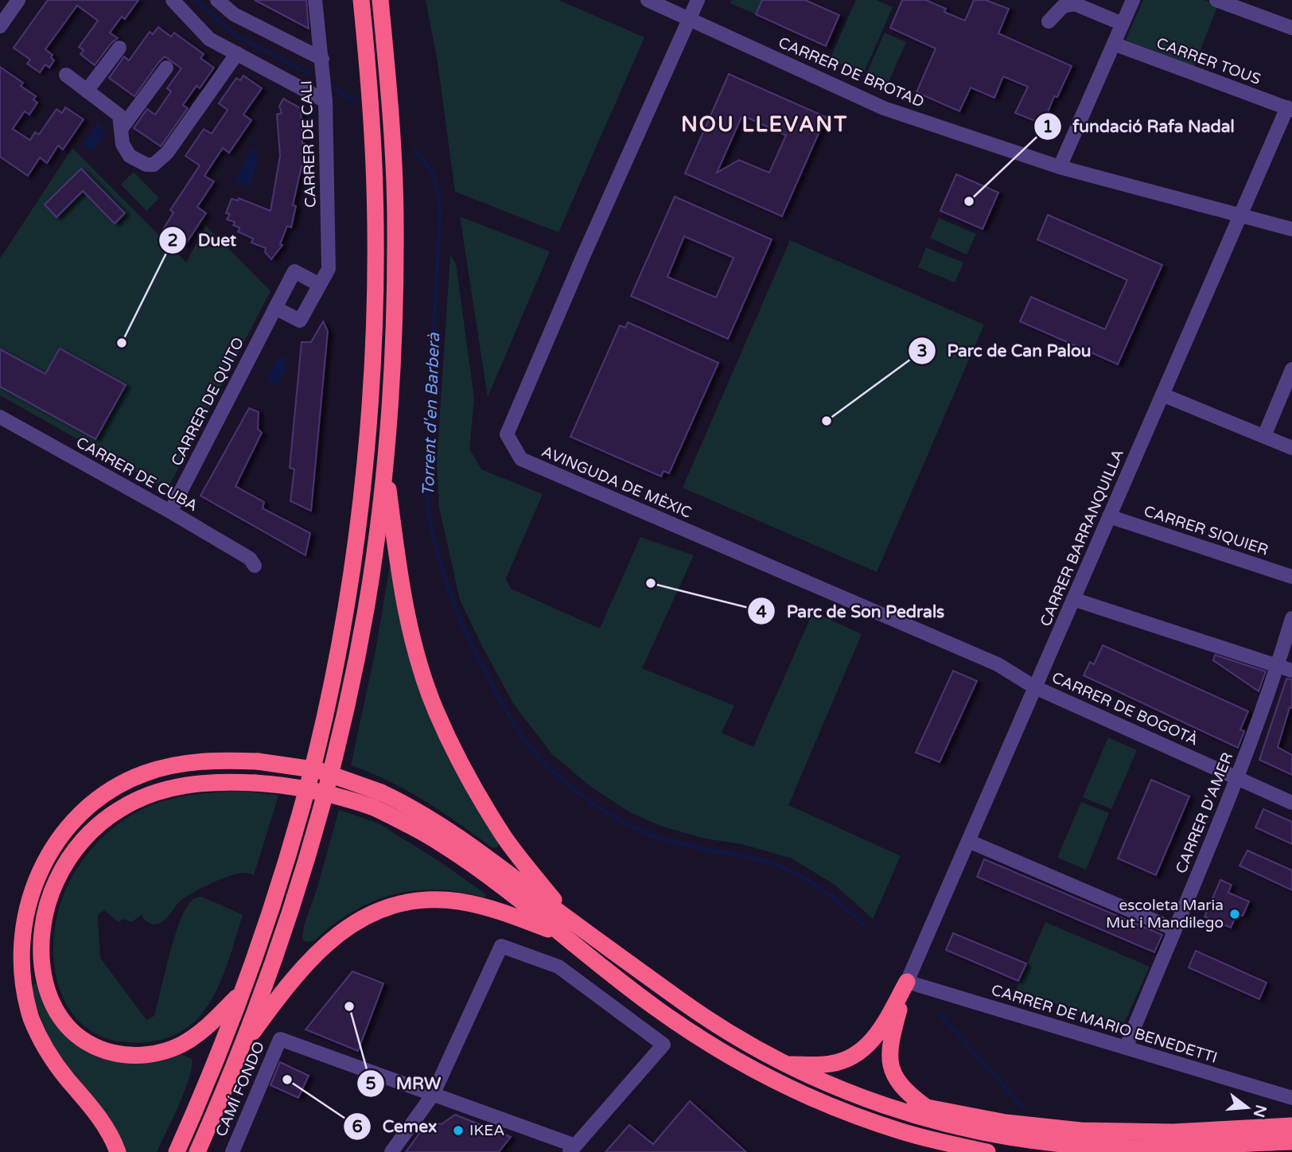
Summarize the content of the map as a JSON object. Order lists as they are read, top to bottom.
{
  "streets": {
    "street": [
      "CARRER TOUS",
      "CARRER DE BROTAD",
      "CARRER DE CALI",
      "CARRER DE QUITO",
      "CARRER DE CUBA",
      "AVINGUDA DE MÈXIC",
      "CARRER SIQUIER",
      "CARRER BARRANQUILLA",
      "CARRER DE BOGOTÀ",
      "CARRER D'AMER",
      "CARRER DE MARIO BENEDETTI",
      "CAMÍ FONDO"
    ]
  },
  "crossings": [
    ["CARRER TOUS", "CARRER BARRANQUILLA"],
    ["CARRER DE BROTAD", "AVINGUDA DE MÈXIC"],
    ["CARRER DE BROTAD", "CARRER BARRANQUILLA"],
    ["CARRER DE CALI", "CARRER DE QUITO"],
    ["CARRER DE QUITO", "CARRER DE CUBA"],
    ["AVINGUDA DE MÈXIC", "CARRER BARRANQUILLA"],
    ["AVINGUDA DE MÈXIC", "CARRER DE BOGOTÀ"],
    ["CARRER SIQUIER", "CARRER BARRANQUILLA"],
    ["CARRER BARRANQUILLA", "CARRER DE BOGOTÀ"],
    ["CARRER BARRANQUILLA", "CARRER DE MARIO BENEDETTI"],
    ["CARRER DE BOGOTÀ", "CARRER D'AMER"],
    ["CARRER D'AMER", "CARRER DE MARIO BENEDETTI"]
  ],
  "districts": ["NOU LLEVANT"],
  "water": ["Torrent d'en Barberà"],
  "places": [
    "fundació Rafa Nadal",
    "Duet",
    "Parc de Can Palou",
    "Parc de Son Pedrals",
    "escoleta Maria Mut i Mandilego",
    "MRW",
    "Cemex",
    "IKEA"
  ],
  "north": "right"
}
